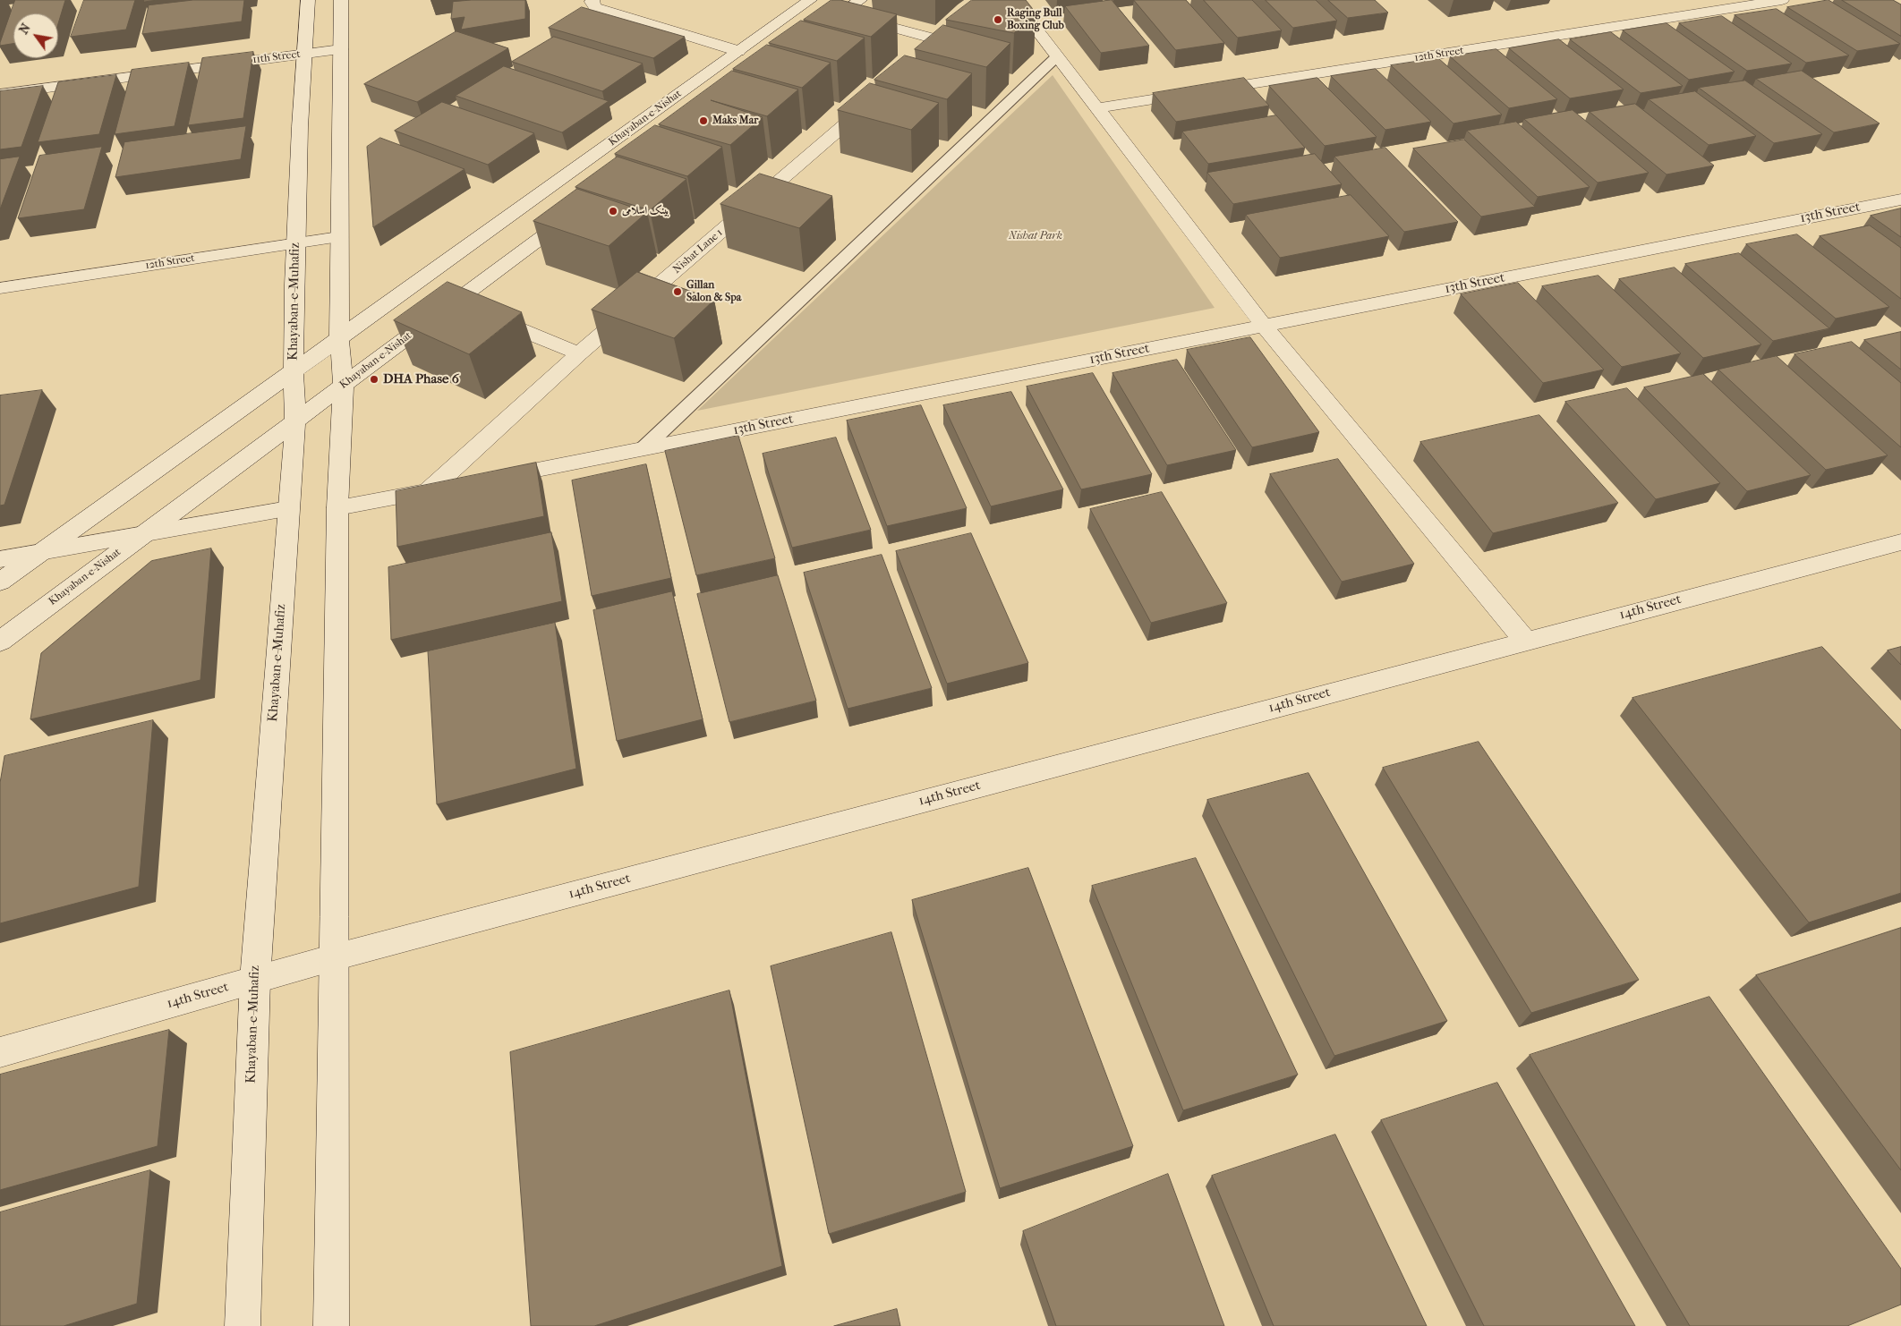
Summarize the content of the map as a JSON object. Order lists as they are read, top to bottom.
{
  "streets": {
    "street": [
      "12th Street",
      "11th Street",
      "Khayaban-e-Nishat",
      "13th Street",
      "Nishat Lane 1",
      "Khayaban-e-Muhafiz",
      "14th Street"
    ]
  },
  "crossings": [
    ["12th Street", "Khayaban-e-Muhafiz"],
    ["11th Street", "Khayaban-e-Muhafiz"],
    ["Khayaban-e-Nishat", "Khayaban-e-Muhafiz"],
    ["Khayaban-e-Muhafiz", "14th Street"]
  ],
  "parks": ["Nishat Park"],
  "places": [
    "Raging Bull Boxing Club",
    "Maks Mar",
    "بینک اسلامی",
    "Gillan Salon & Spa",
    "DHA Phase 6"
  ],
  "north": "top left"
}
